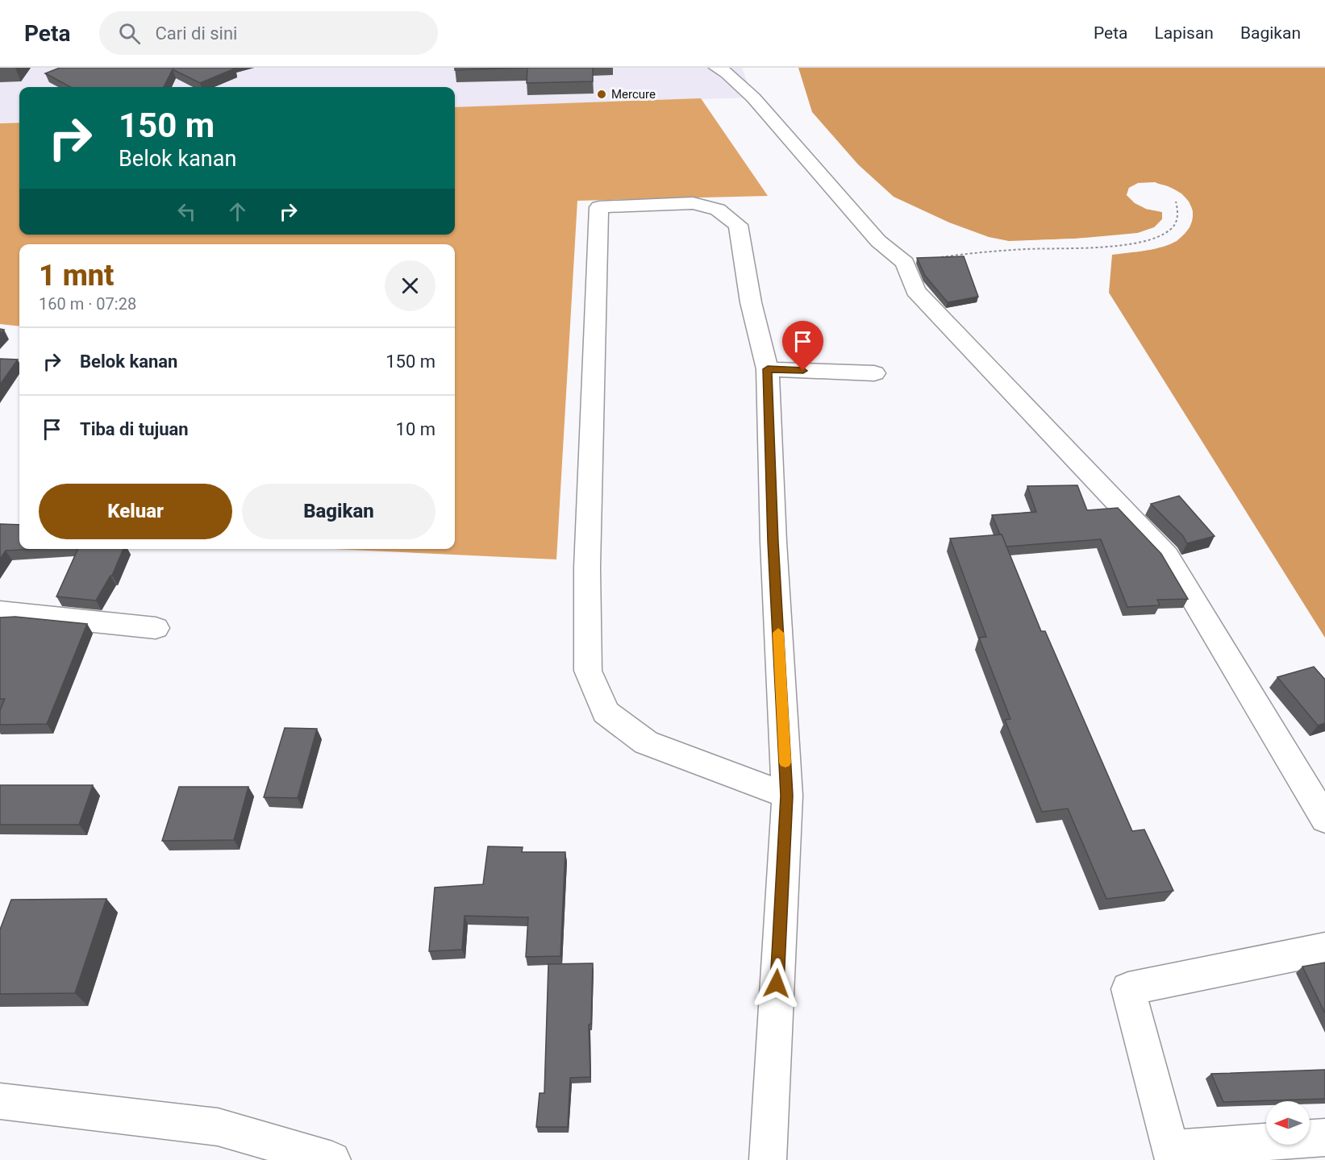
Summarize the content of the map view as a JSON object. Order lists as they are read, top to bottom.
{
  "places": ["Mercure"],
  "north": "left",
  "page": {
    "header": "Peta",
    "search": "Cari di sini",
    "nav": ["Peta", "Lapisan", "Bagikan"],
    "turn": ["150 m", "Belok kanan"],
    "heading": ["1 mnt", "160 m · 07:28"],
    "list": [
      {
        "name": "Belok kanan",
        "value": "150 m"
      },
      {
        "name": "Tiba di tujuan",
        "value": "10 m"
      }
    ],
    "buttons": ["Keluar", "Bagikan"]
  }
}
